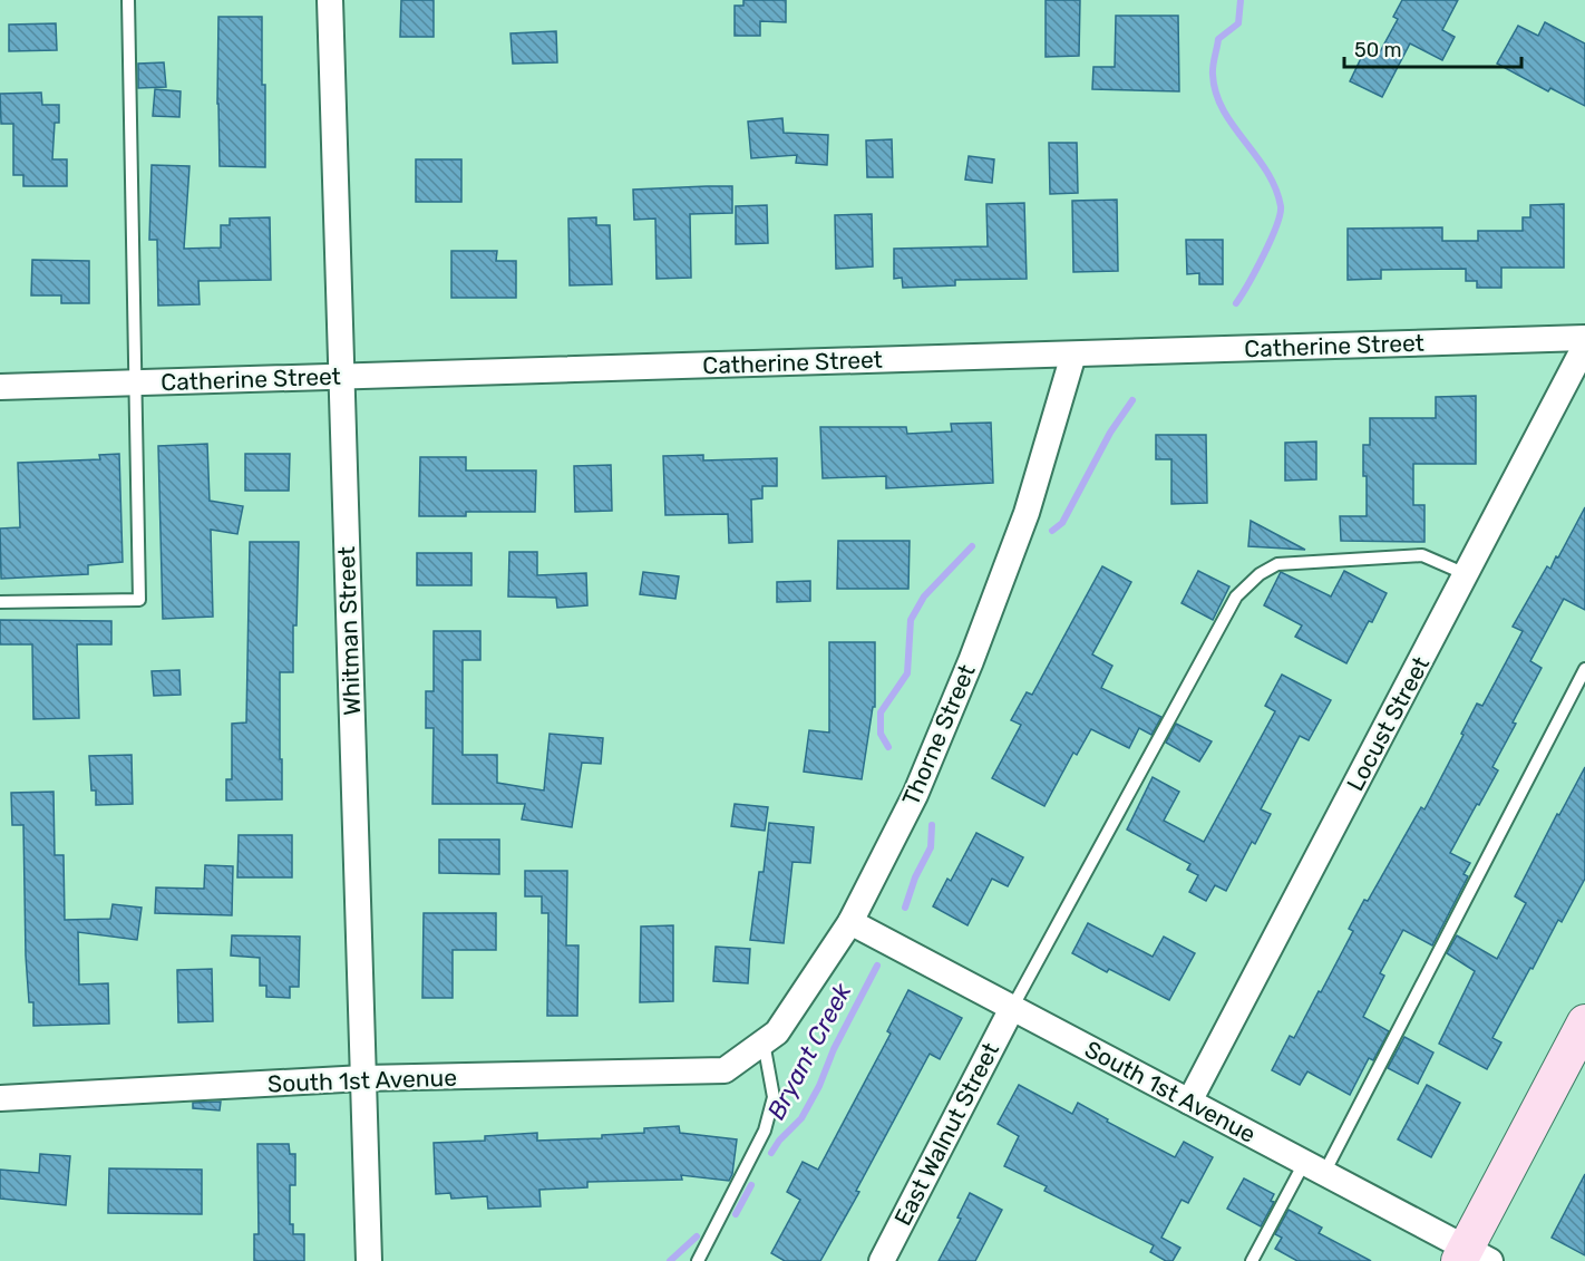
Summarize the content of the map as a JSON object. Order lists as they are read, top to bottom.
{
  "streets": {
    "street": [
      "Catherine Street",
      "Whitman Street",
      "Locust Street",
      "Thorne Street",
      "South 1st Avenue",
      "East Walnut Street"
    ]
  },
  "crossings": [
    ["Catherine Street", "Whitman Street"],
    ["Catherine Street", "Thorne Street"],
    ["Whitman Street", "South 1st Avenue"],
    ["Locust Street", "South 1st Avenue"],
    ["Thorne Street", "South 1st Avenue"],
    ["South 1st Avenue", "East Walnut Street"]
  ],
  "water": ["Bryant Creek"],
  "scale_bar": "50 m"
}
